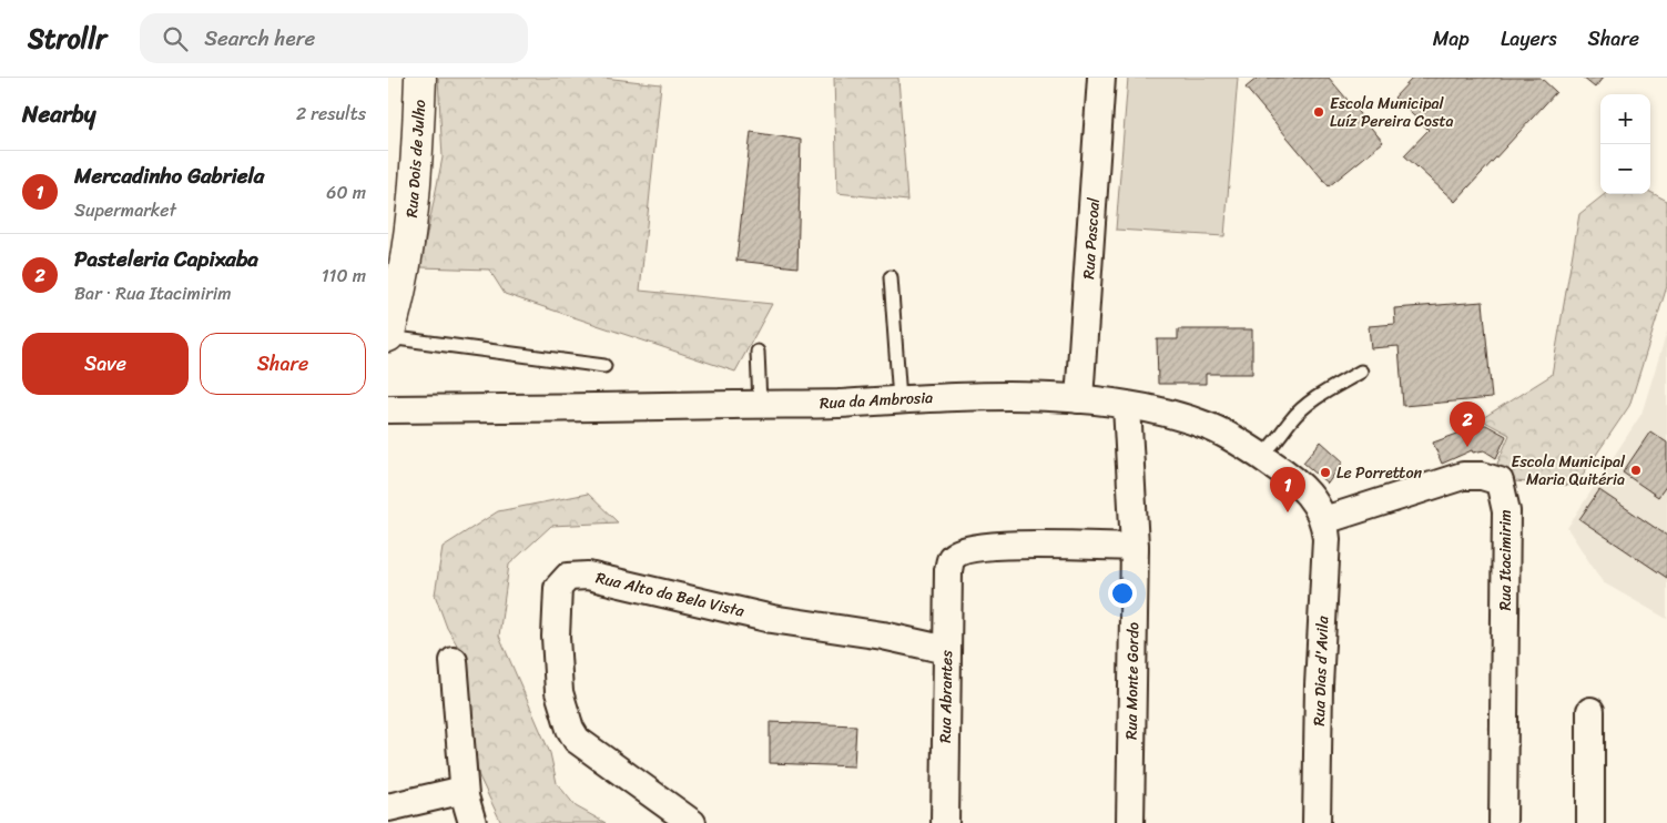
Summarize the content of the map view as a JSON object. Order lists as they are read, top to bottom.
{
  "streets": {
    "street": [
      "Rua Dois de Julho",
      "Rua Pascoal",
      "Rua da Ambrosia",
      "Rua Itacimirim",
      "Rua Alto da Bela Vista",
      "Rua Dias d'Avila",
      "Rua Monte Gordo",
      "Rua Abrantes"
    ]
  },
  "crossings": [
    ["Rua Pascoal", "Rua da Ambrosia"],
    ["Rua da Ambrosia", "Rua Itacimirim"],
    ["Rua da Ambrosia", "Rua Dias d'Avila"],
    ["Rua da Ambrosia", "Rua Monte Gordo"],
    ["Rua Itacimirim", "Rua Dias d'Avila"],
    ["Rua Alto da Bela Vista", "Rua Abrantes"],
    ["Rua Monte Gordo", "Rua Abrantes"]
  ],
  "places": ["Escola Municipal Luíz Pereira Costa", "Escola Municipal Maria Quitéria", "Le Porretton"],
  "page": {
    "header": "Strollr",
    "search": "Search here",
    "nav": ["Map", "Layers", "Share"],
    "heading": ["Nearby", "2 results"],
    "map_buttons": ["+", "−"],
    "list": [
      {
        "mark": "1",
        "name": "Mercadinho Gabriela",
        "note": "Supermarket",
        "value": "60 m"
      },
      {
        "mark": "2",
        "name": "Pasteleria Capixaba",
        "note": "Bar · Rua Itacimirim",
        "value": "110 m"
      }
    ],
    "buttons": ["Save", "Share"],
    "pins": ["2", "1"]
  }
}
